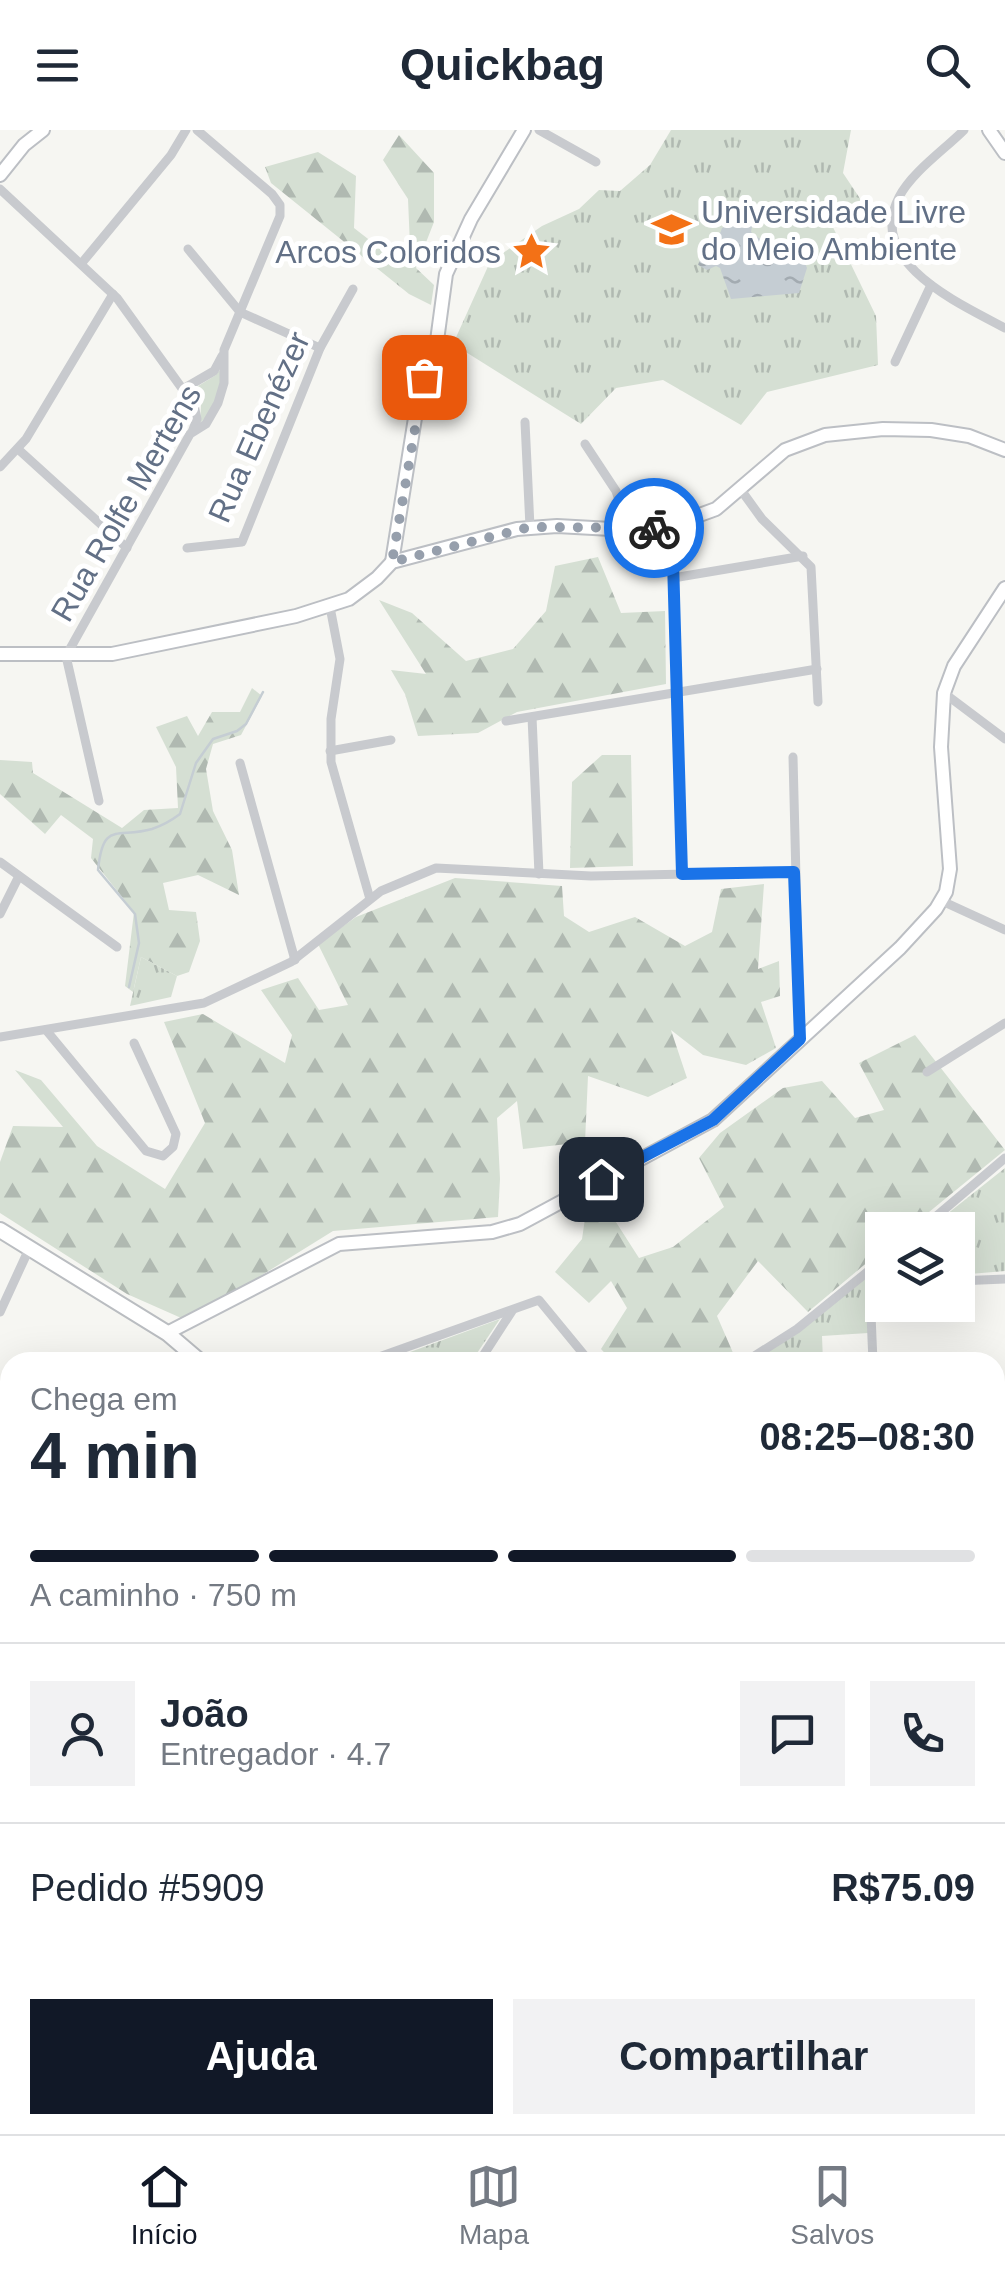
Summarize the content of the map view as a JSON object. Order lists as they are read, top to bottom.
{
  "streets": {
    "street": ["Rua Ebenézer", "Rua Rolfe Mertens"]
  },
  "places": {
    "school or university": ["Universidade Livre do Meio Ambiente"],
    "place": ["Arcos Coloridos"]
  },
  "page": {
    "header": "Quickbag",
    "heading": ["4 min", "Chega em", "08:25–08:30"],
    "panel": [
      "João",
      "Entregador · 4.7",
      "Pedido #5909",
      "R$75.09"
    ],
    "bar": "A caminho · 750 m",
    "buttons": ["Ajuda", "Compartilhar"],
    "tabs": ["Início", "Mapa", "Salvos"]
  }
}
